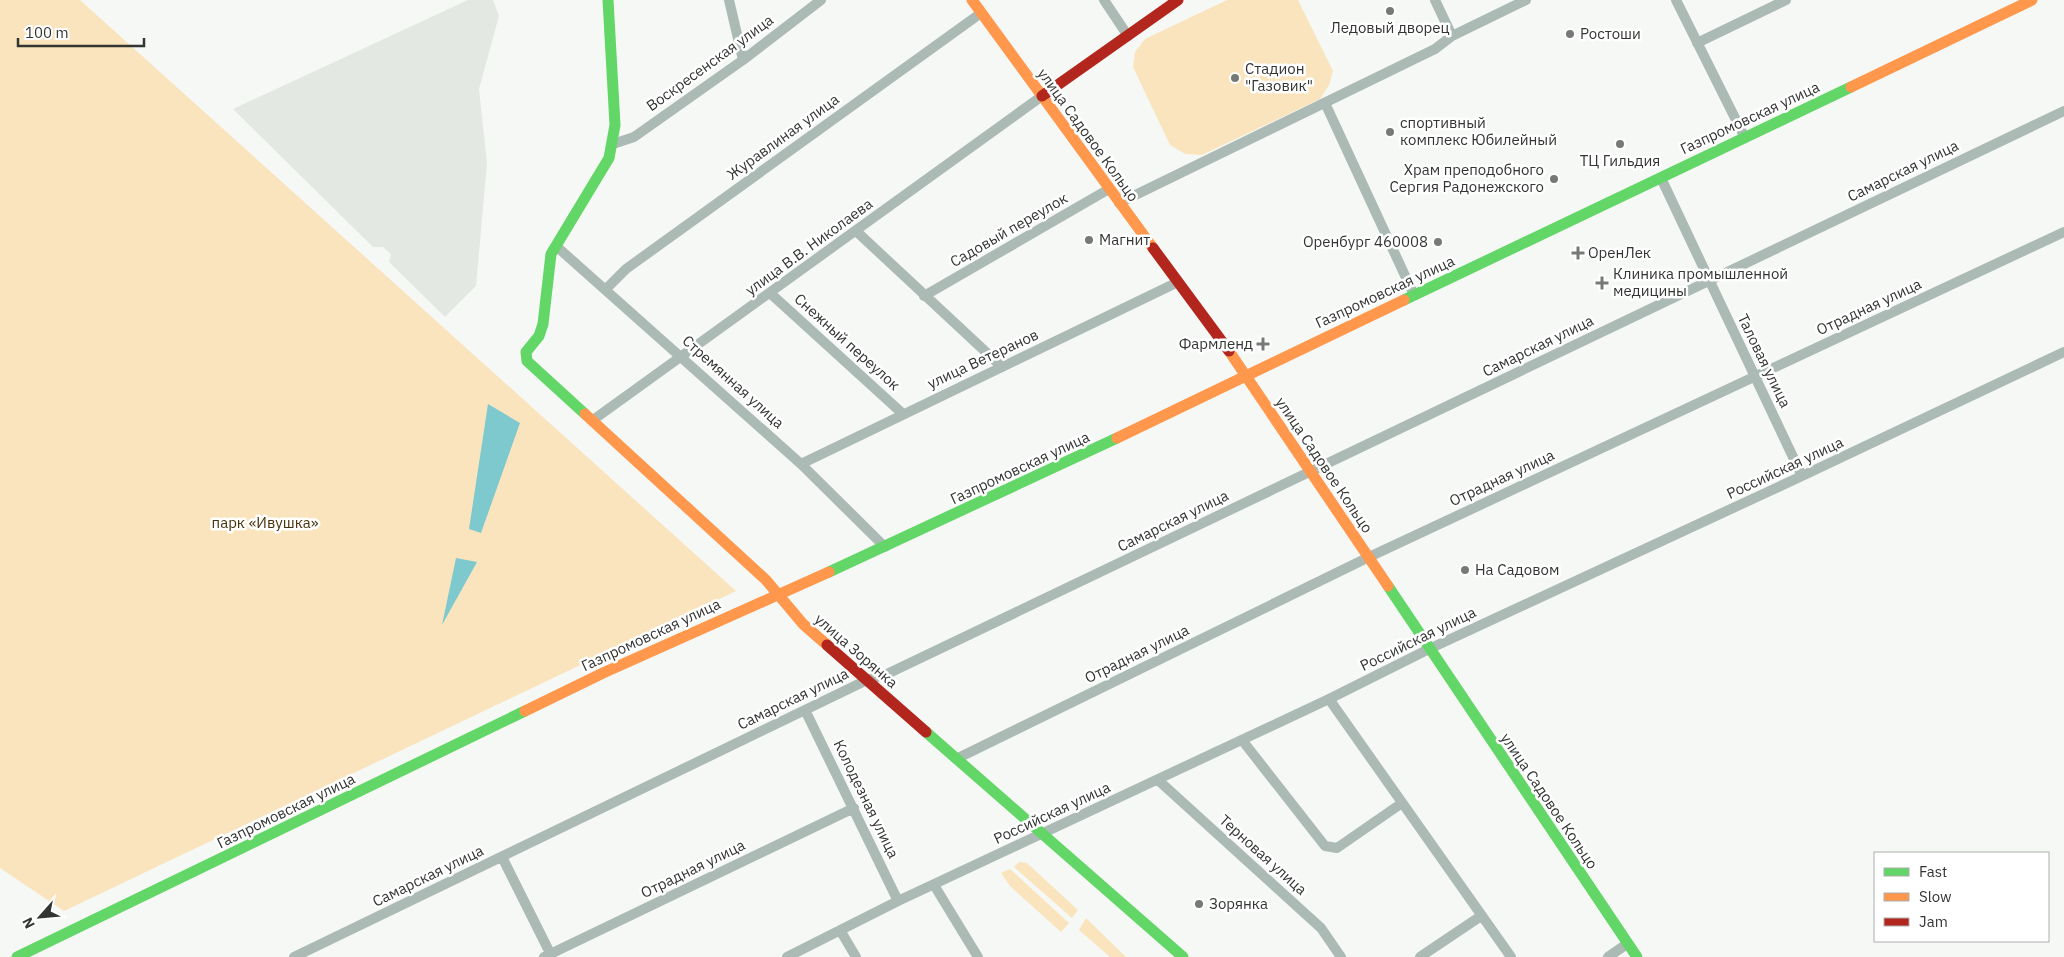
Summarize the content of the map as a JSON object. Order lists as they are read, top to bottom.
{
  "streets": {
    "street": [
      "Воскресенская улица",
      "Газпромовская улица",
      "улица Садовое Кольцо",
      "Журавлиная улица",
      "Самарская улица",
      "Садовый переулок",
      "улица В.В. Николаева",
      "Отрадная улица",
      "Снежный переулок",
      "улица Ветеранов",
      "Таловая улица",
      "Стремянная улица",
      "Российская улица",
      "улица Зорянка",
      "Колодезная улица",
      "Терновая улица"
    ]
  },
  "crossings": [
    ["Газпромовская улица", "улица Садовое Кольцо"],
    ["Газпромовская улица", "Таловая улица"],
    ["Газпромовская улица", "Стремянная улица"],
    ["Газпромовская улица", "улица Зорянка"],
    ["улица Садовое Кольцо", "Журавлиная улица"],
    ["улица Садовое Кольцо", "Самарская улица"],
    ["улица Садовое Кольцо", "Садовый переулок"],
    ["улица Садовое Кольцо", "улица В.В. Николаева"],
    ["улица Садовое Кольцо", "Отрадная улица"],
    ["улица Садовое Кольцо", "улица Ветеранов"],
    ["улица Садовое Кольцо", "Российская улица"],
    ["Журавлиная улица", "Стремянная улица"],
    ["Самарская улица", "Таловая улица"],
    ["Самарская улица", "улица Зорянка"],
    ["Самарская улица", "Колодезная улица"],
    ["улица В.В. Николаева", "Снежный переулок"],
    ["улица В.В. Николаева", "Стремянная улица"],
    ["улица В.В. Николаева", "улица Зорянка"],
    ["Отрадная улица", "Таловая улица"],
    ["Отрадная улица", "улица Зорянка"],
    ["Отрадная улица", "Колодезная улица"],
    ["Снежный переулок", "улица Ветеранов"],
    ["улица Ветеранов", "Стремянная улица"],
    ["Таловая улица", "Российская улица"],
    ["Стремянная улица", "улица Зорянка"],
    ["Российская улица", "улица Зорянка"],
    ["Российская улица", "Колодезная улица"],
    ["Российская улица", "Терновая улица"]
  ],
  "parks": ["парк «Ивушка»"],
  "places": {
    "other": [
      "Ледовый дворец",
      "Ростоши",
      "Стадион \"Газовик\"",
      "спортивный комплекс Юбилейный",
      "ТЦ Гильдия",
      "Храм преподобного Сергия Радонежского",
      "Магнит",
      "Оренбург 460008",
      "На Садовом",
      "Зорянка"
    ],
    "health": ["ОренЛек", "Клиника промышленной медицины", "Фармленд"]
  },
  "legend": ["Fast", "Slow", "Jam"],
  "scale_bar": "100 m",
  "north": "bottom left"
}
